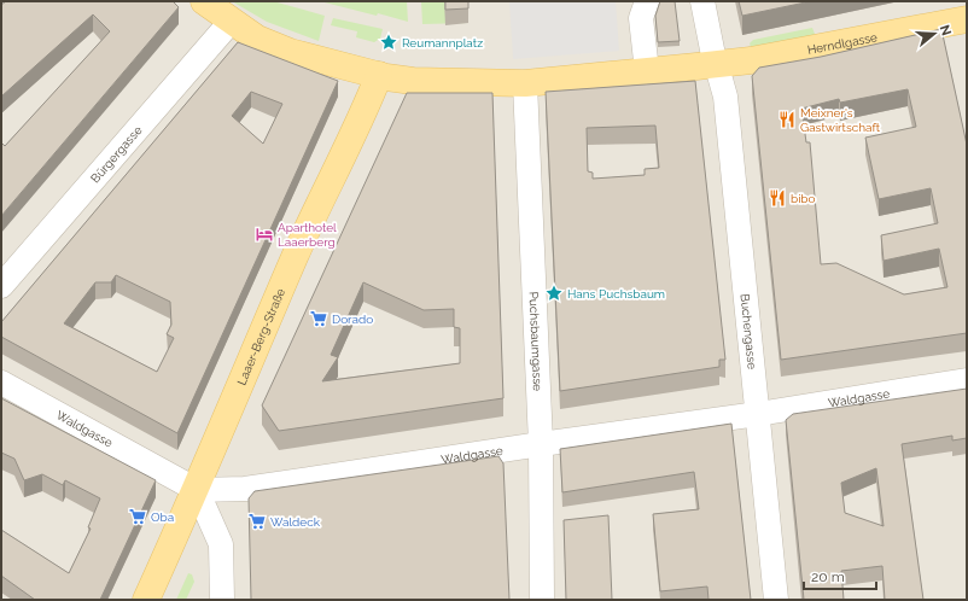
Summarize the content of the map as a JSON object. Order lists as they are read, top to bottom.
{
  "streets": {
    "main road": ["Herndlgasse", "Laaer-Berg-Straße"],
    "street": [
      "Bürgergasse",
      "Buchengasse",
      "Puchsbaumgasse",
      "Waldgasse"
    ]
  },
  "crossings": [
    ["Herndlgasse", "Buchengasse"],
    ["Buchengasse", "Waldgasse"],
    ["Laaer-Berg-Straße", "Waldgasse"],
    ["Puchsbaumgasse", "Waldgasse"]
  ],
  "places": {
    "place": ["Reumannplatz", "Hans Puchsbaum"],
    "restaurant": ["Meixner's Gastwirtschaft", "bibo"],
    "hotel": ["Aparthotel Laaerberg"],
    "supermarket": ["Dorado", "Oba", "Waldeck"]
  },
  "scale_bar": "20 m",
  "north": "right"
}
